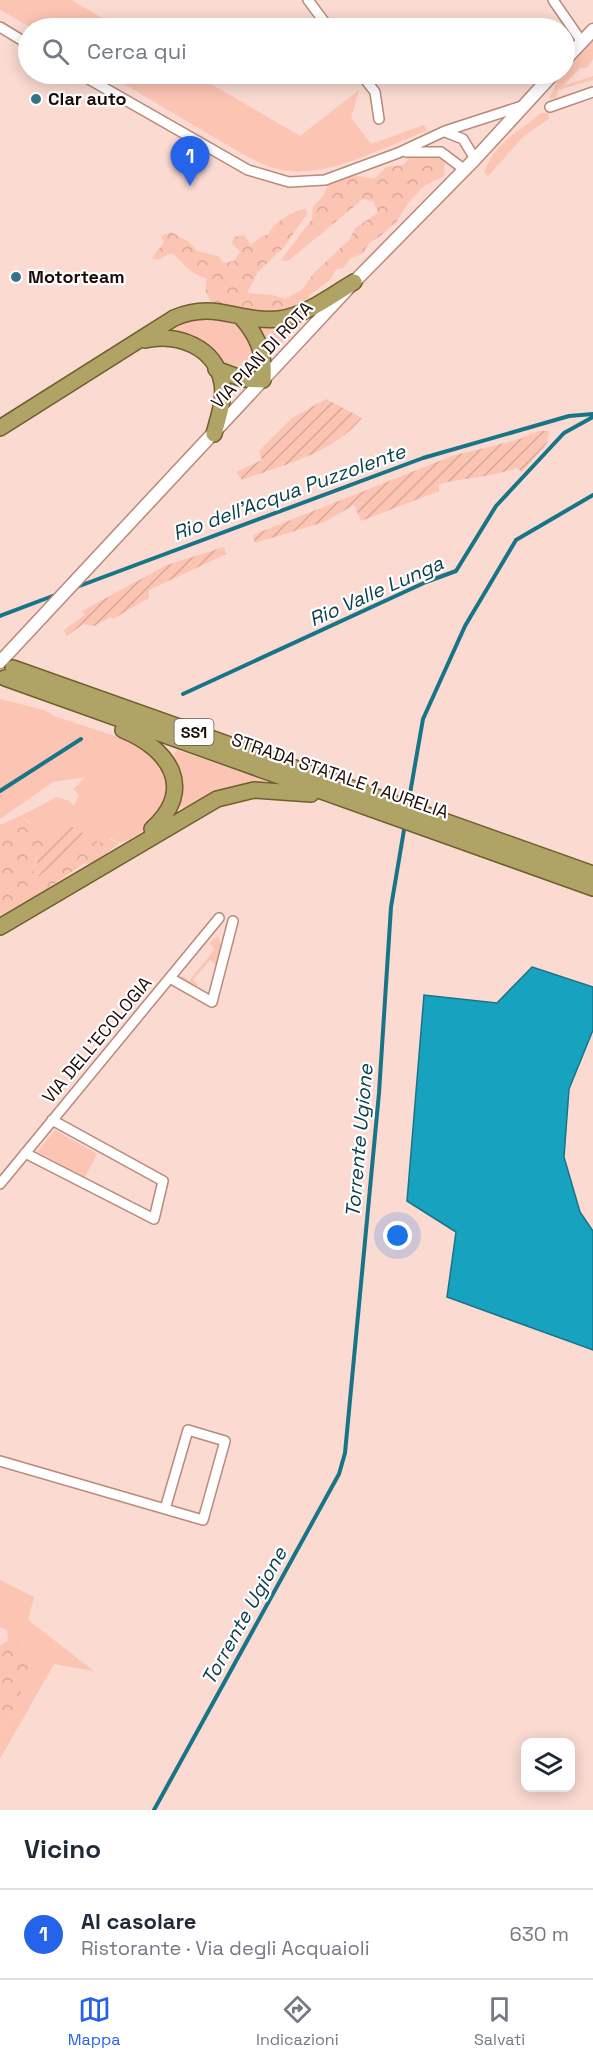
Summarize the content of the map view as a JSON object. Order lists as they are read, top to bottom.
{
  "streets": {
    "highway": ["SS1", "STRADA STATALE 1 AURELIA"],
    "main road": ["VIA PIAN DI ROTA"],
    "street": ["VIA DELL'ECOLOGIA"]
  },
  "crossings": [
    ["VIA PIAN DI ROTA", "STRADA STATALE 1 AURELIA"]
  ],
  "water": ["Rio dell'Acqua Puzzolente", "Rio Valle Lunga", "Torrente Ugione"],
  "places": ["Clar auto", "Motorteam"],
  "page": {
    "search": "Cerca qui",
    "pins": "1",
    "heading": "Vicino",
    "list": [
      {
        "mark": "1",
        "name": "Al casolare",
        "note": "Ristorante · Via degli Acquaioli",
        "value": "630 m"
      }
    ],
    "nav": ["Mappa", "Indicazioni", "Salvati"]
  }
}
